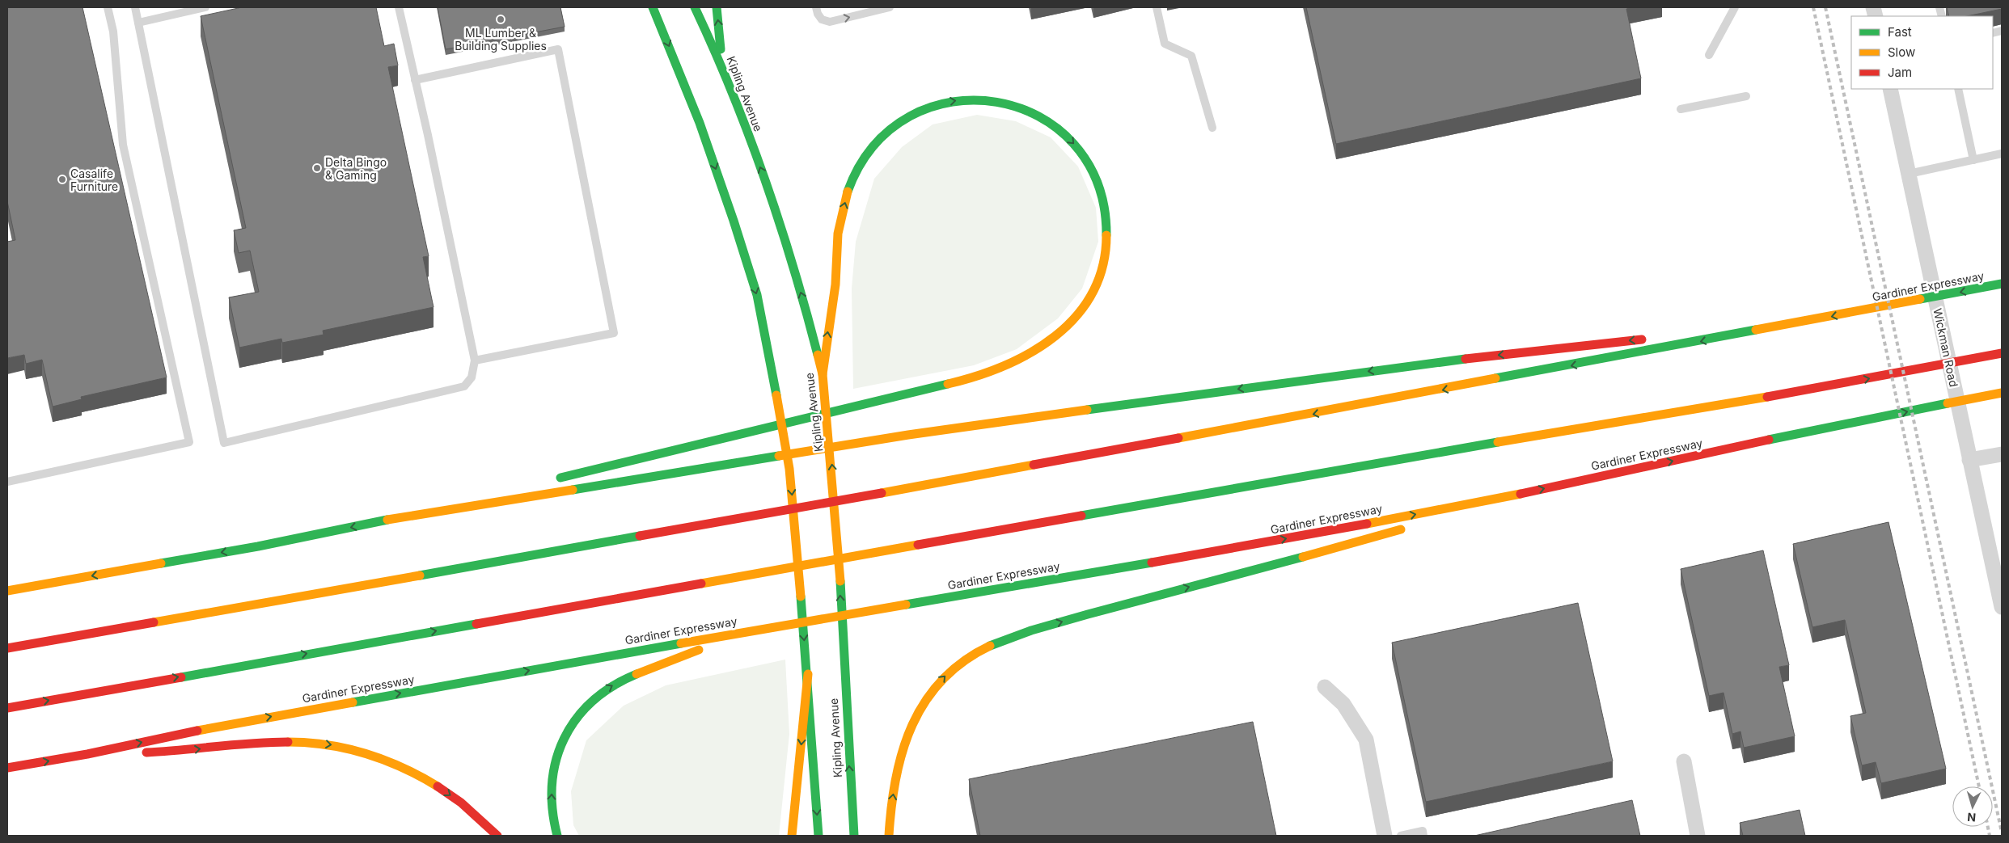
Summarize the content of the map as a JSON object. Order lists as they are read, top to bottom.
{
  "streets": {
    "main road": ["Kipling Avenue", "Gardiner Expressway"],
    "street": ["Wickman Road"]
  },
  "places": ["ML Lumber & Building Supplies", "Delta Bingo & Gaming", "Casalife Furniture"],
  "legend": ["Fast", "Slow", "Jam"],
  "north": "bottom"
}
